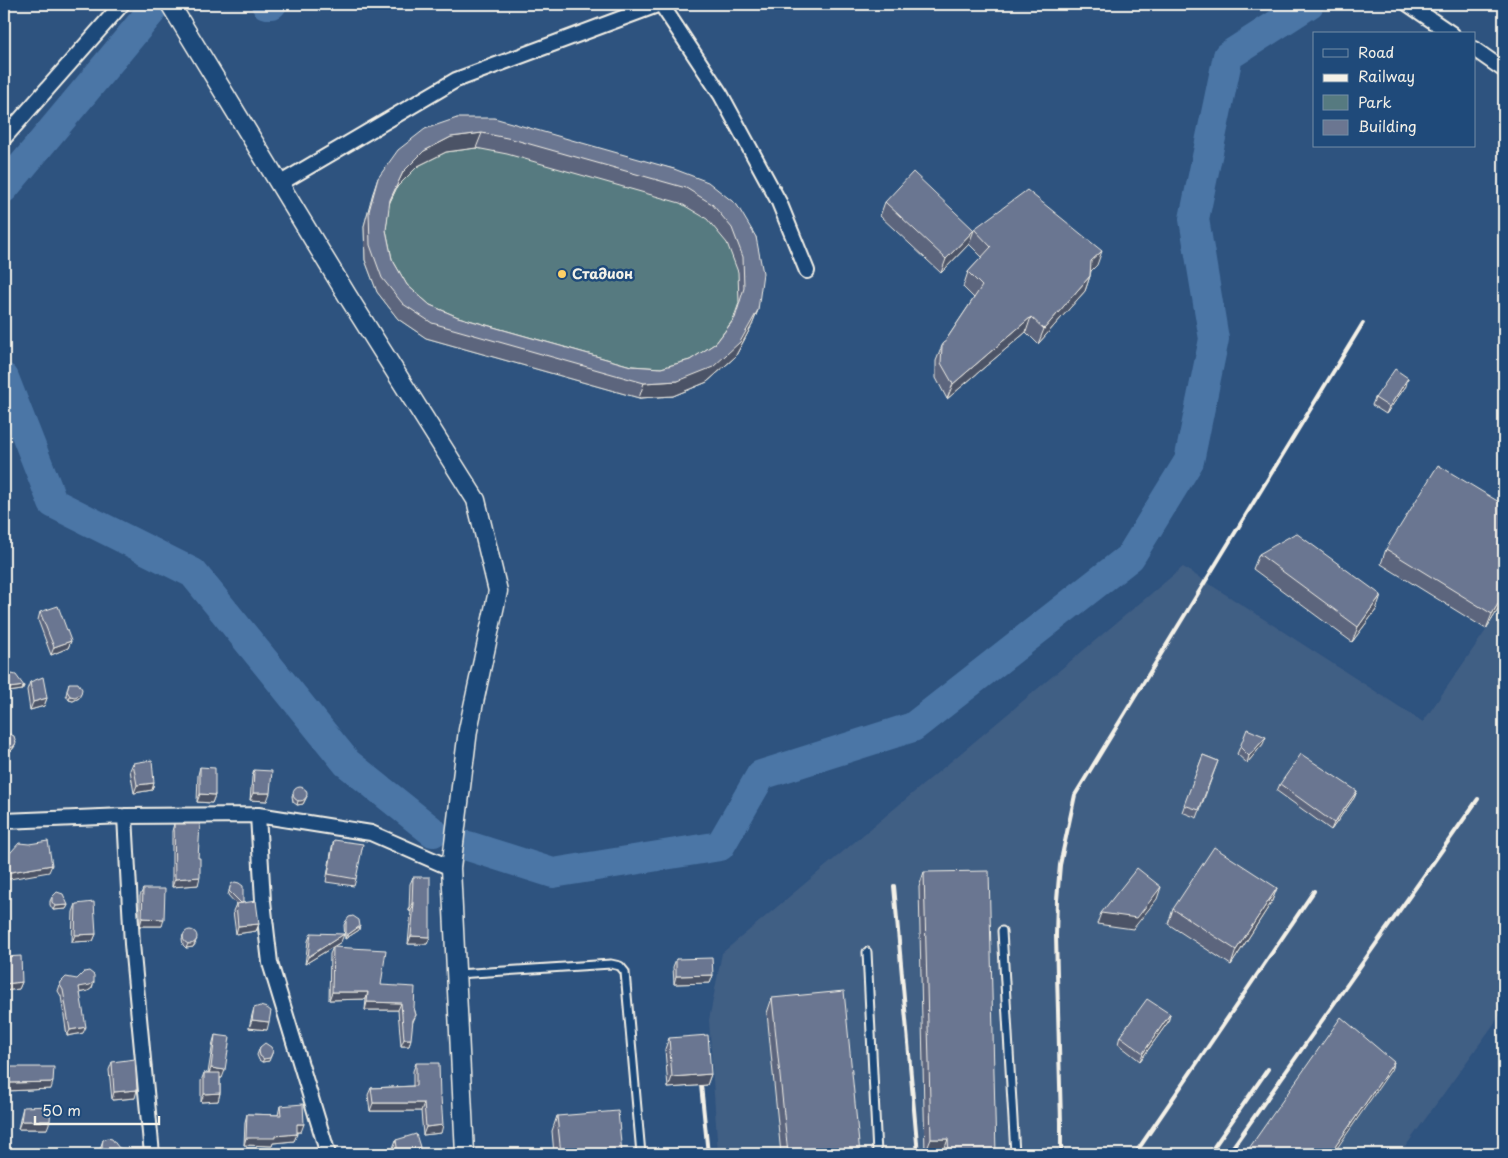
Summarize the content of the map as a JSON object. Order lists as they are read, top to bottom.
{
  "places": ["Стадион"],
  "legend": [
    "Road",
    "Railway",
    "Park",
    "Building"
  ],
  "scale_bar": "50 m"
}
